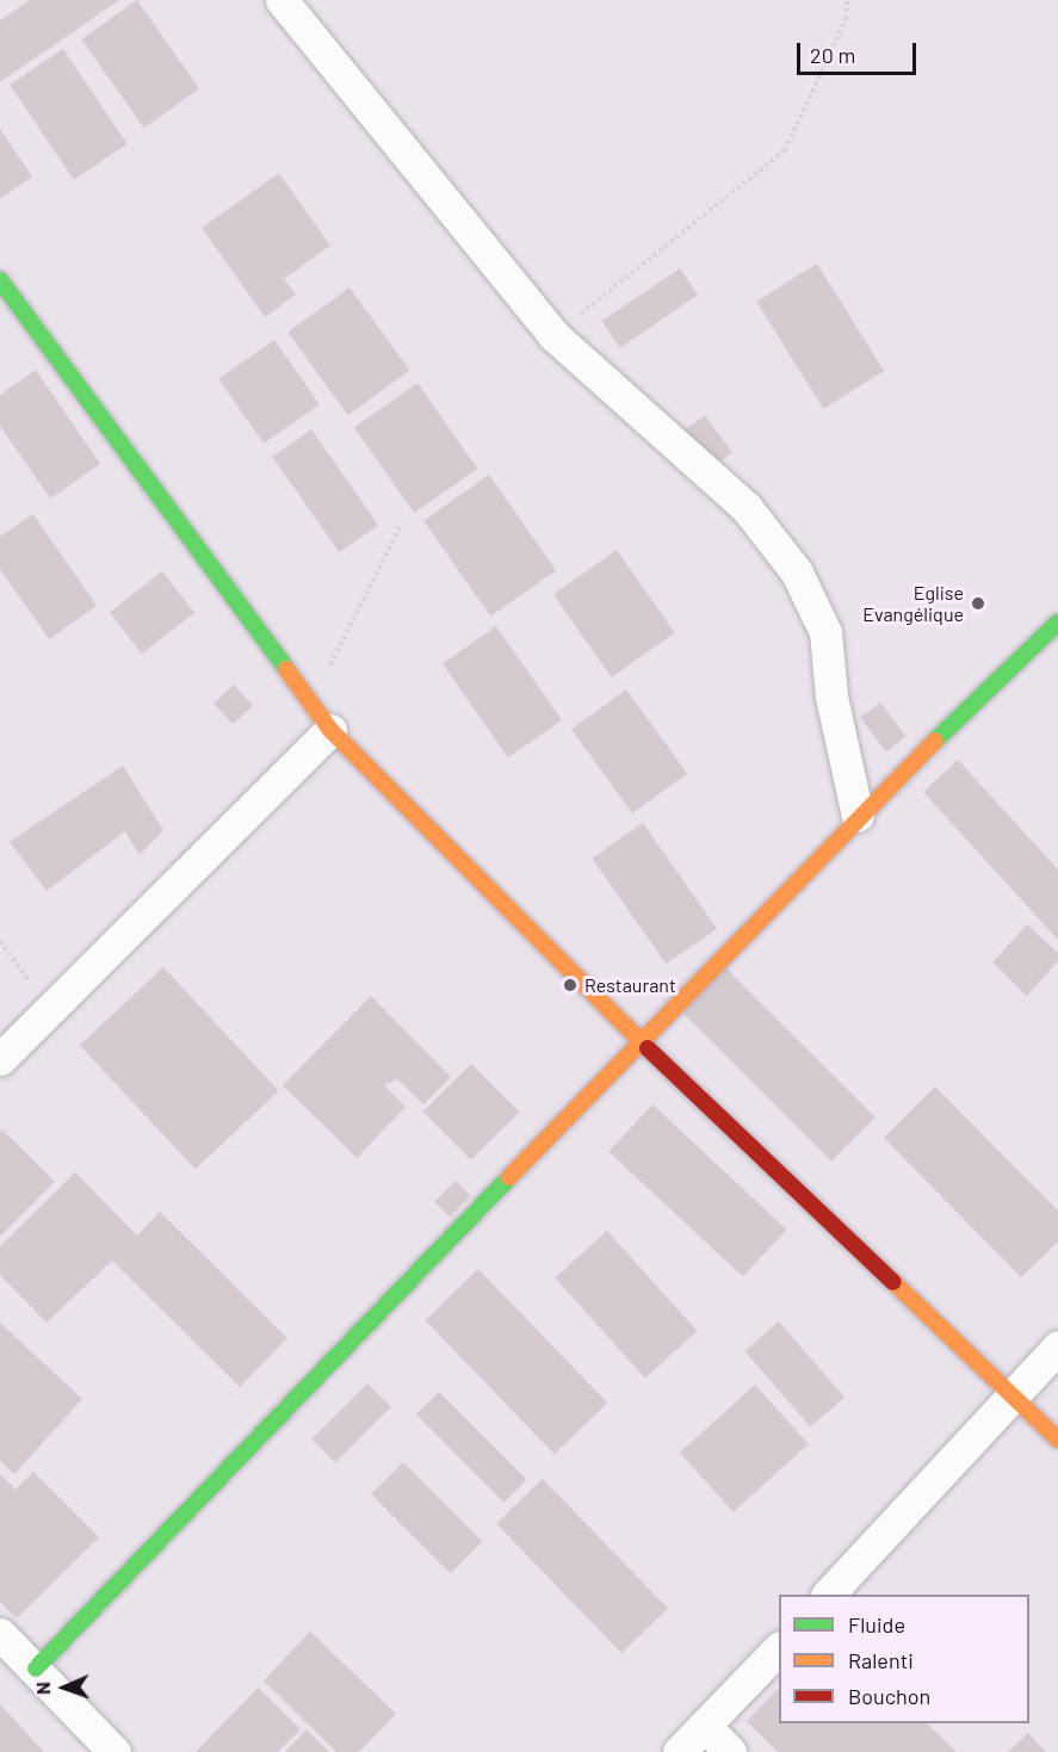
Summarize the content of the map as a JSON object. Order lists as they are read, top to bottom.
{
  "places": ["Eglise Evangélique", "Restaurant"],
  "legend": ["Fluide", "Ralenti", "Bouchon"],
  "scale_bar": "20 m",
  "north": "left"
}
